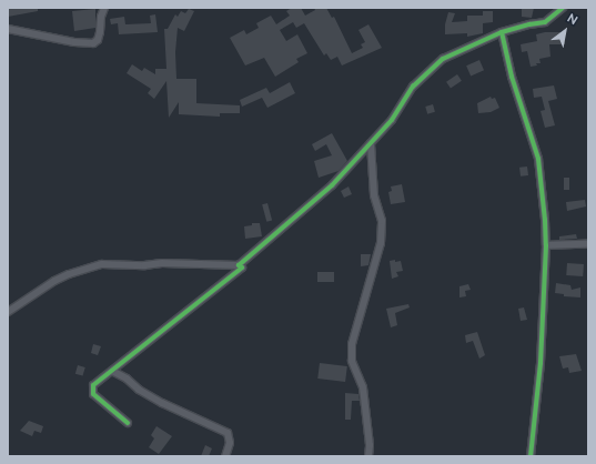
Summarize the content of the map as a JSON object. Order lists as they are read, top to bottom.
{
  "north": "top right"
}
